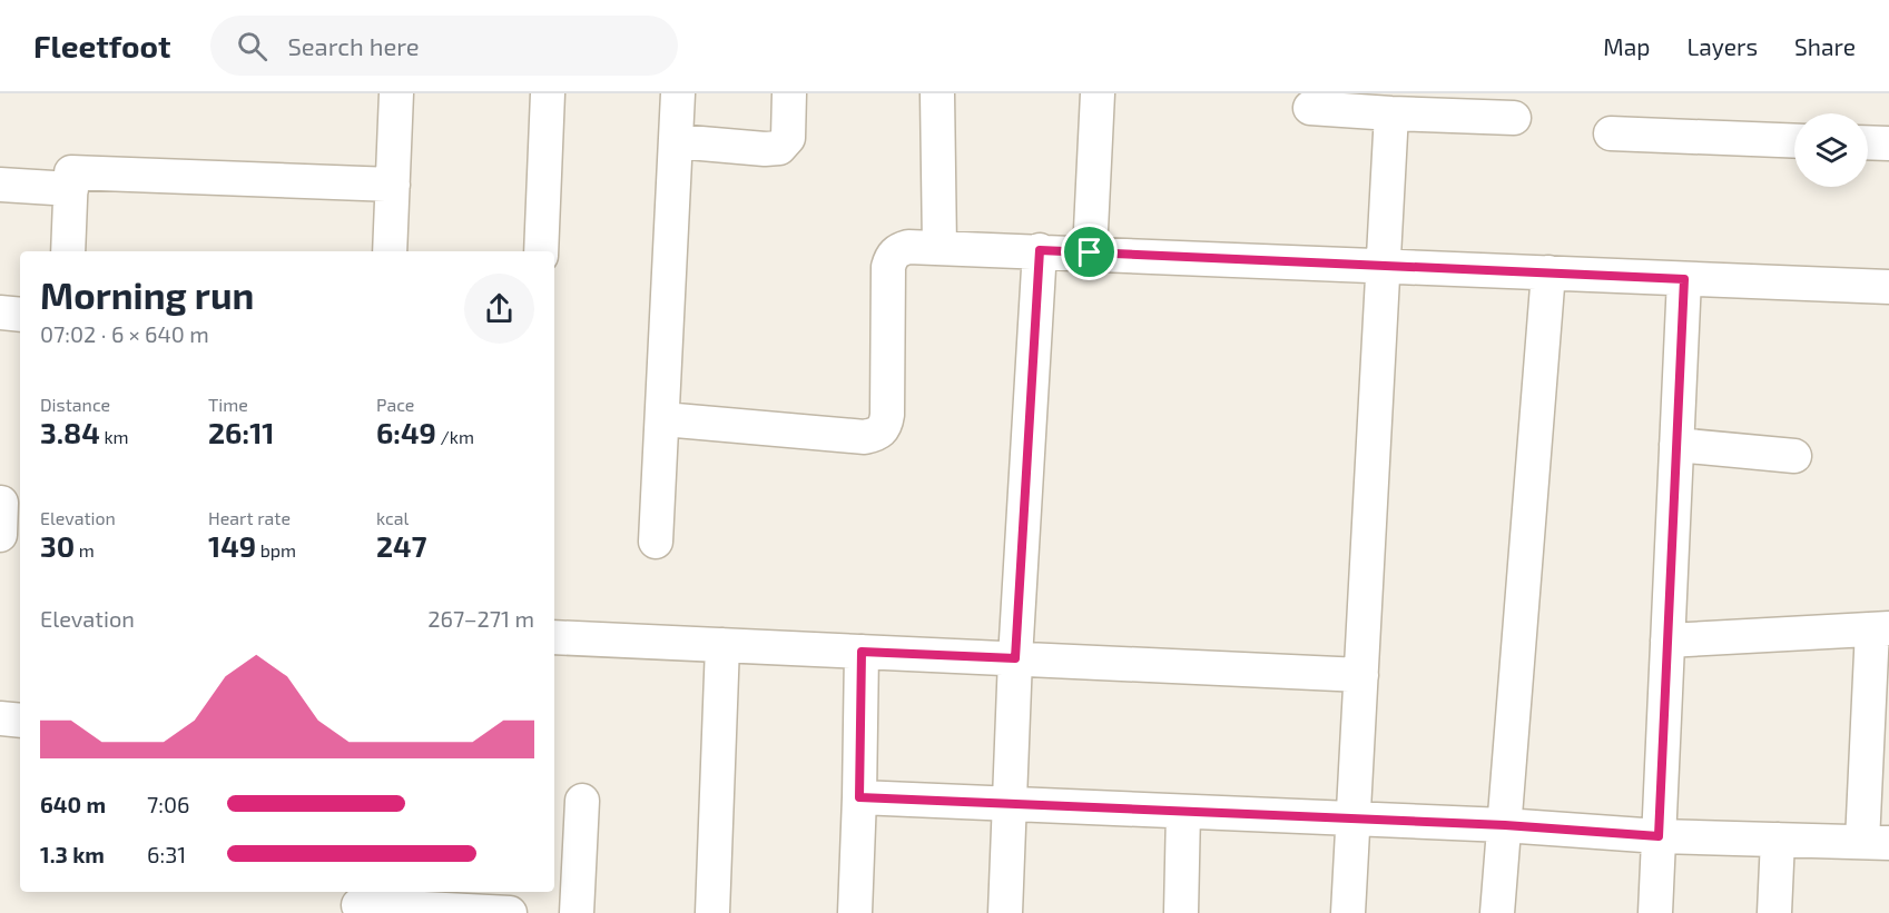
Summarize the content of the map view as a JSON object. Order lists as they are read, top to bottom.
{
  "page": {
    "header": "Fleetfoot",
    "search": "Search here",
    "nav": ["Map", "Layers", "Share"],
    "heading": ["Morning run", "07:02 · 6 × 640 m"],
    "stats": [
      ["Distance", "3.84 km"],
      ["Time", "26:11"],
      ["Pace", "6:49 /km"],
      ["Elevation", "30 m"],
      ["Heart rate", "149 bpm"],
      ["kcal", "247"]
    ],
    "chart": ["Elevation", "267–271 m"],
    "list": [
      {
        "name": "640 m",
        "note": "7:06"
      },
      {
        "name": "1.3 km",
        "note": "6:31"
      }
    ]
  }
}
